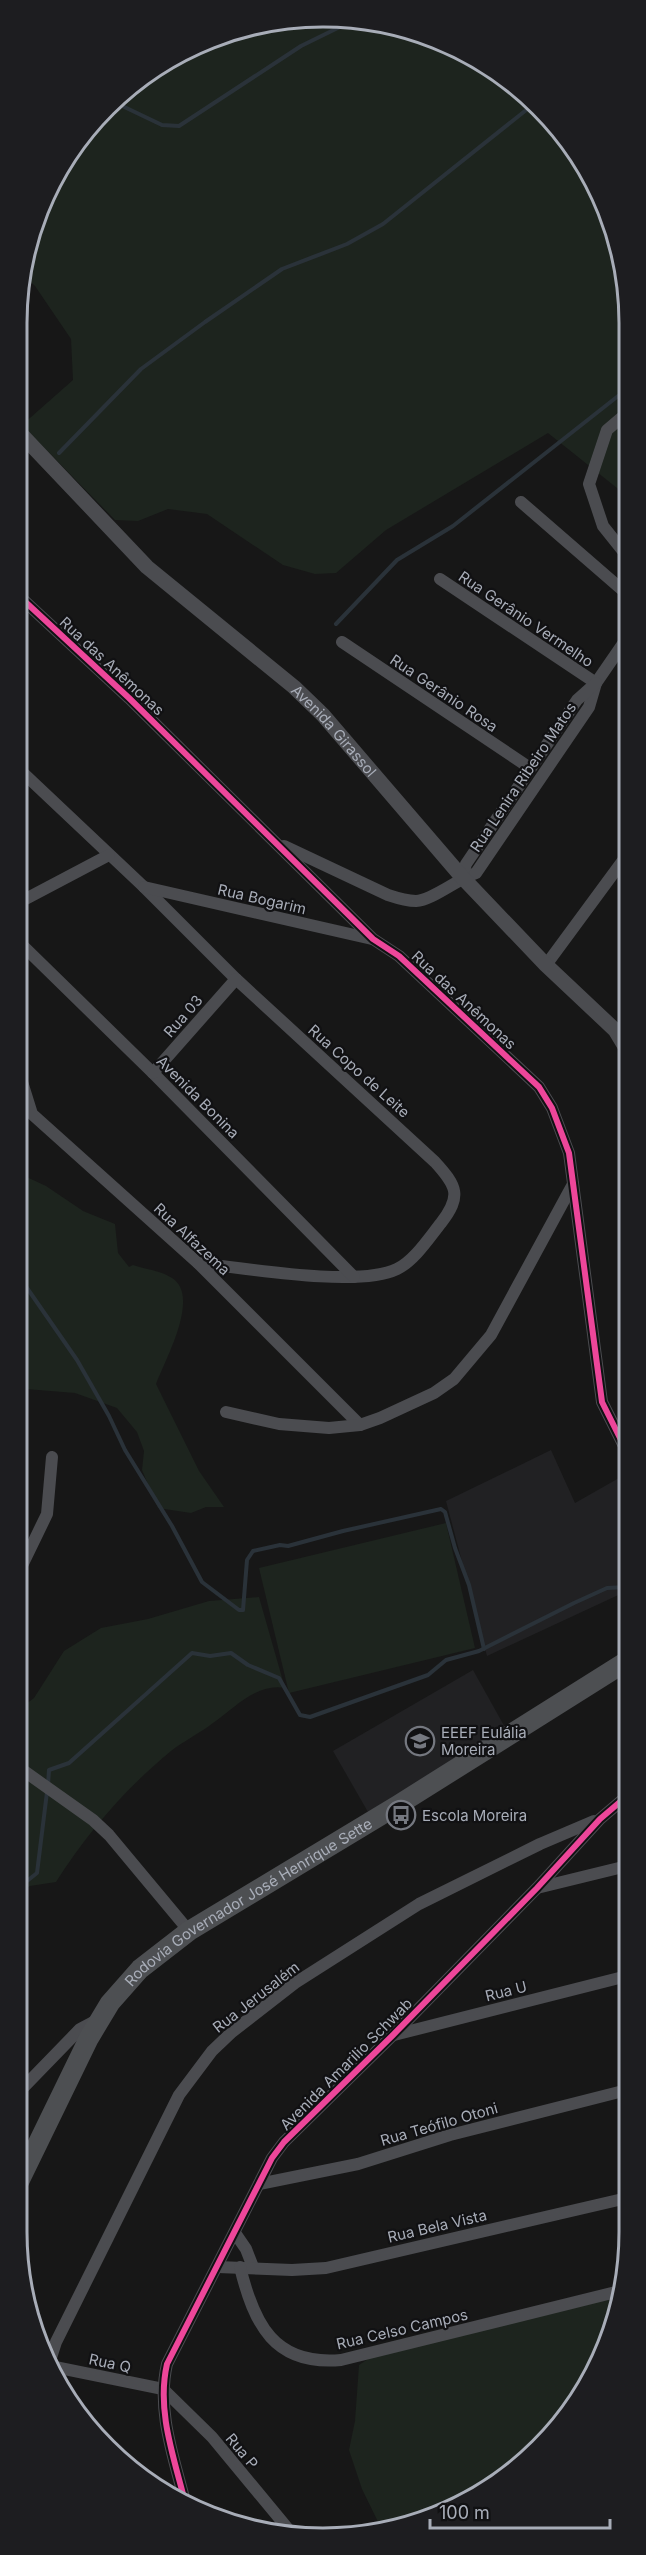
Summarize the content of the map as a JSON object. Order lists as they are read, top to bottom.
{
  "streets": {
    "main road": ["Rodovia Governador José Henrique Sette"],
    "street": [
      "Rua Gerânio Vermelho",
      "Rua das Anêmonas",
      "Rua Gerânio Rosa",
      "Avenida Girassol",
      "Rua Lenira Ribeiro Matos",
      "Rua Bogarim",
      "Rua 03",
      "Rua Copo de Leite",
      "Avenida Bonina",
      "Rua Alfazema",
      "Rua U",
      "Rua Jerusalém",
      "Avenida Amarilio Schwab",
      "Rua Teófilo Otoni",
      "Rua Bela Vista",
      "Rua Celso Campos",
      "Rua Q",
      "Rua P"
    ]
  },
  "crossings": [
    ["Rua Gerânio Vermelho", "Rua Lenira Ribeiro Matos"],
    ["Rua das Anêmonas", "Rua Lenira Ribeiro Matos"],
    ["Rua das Anêmonas", "Rua Bogarim"],
    ["Rua Gerânio Rosa", "Rua Lenira Ribeiro Matos"],
    ["Avenida Girassol", "Rua Lenira Ribeiro Matos"],
    ["Rua Bogarim", "Rua Copo de Leite"],
    ["Rua 03", "Rua Copo de Leite"],
    ["Rua 03", "Avenida Bonina"],
    ["Rua Copo de Leite", "Avenida Bonina"],
    ["Rua Copo de Leite", "Rua Alfazema"],
    ["Rua U", "Avenida Amarilio Schwab"],
    ["Rua Jerusalém", "Avenida Amarilio Schwab"],
    ["Avenida Amarilio Schwab", "Rua Teófilo Otoni"],
    ["Avenida Amarilio Schwab", "Rua Bela Vista"],
    ["Avenida Amarilio Schwab", "Rua Q"],
    ["Avenida Amarilio Schwab", "Rua P"],
    ["Rua Bela Vista", "Rua Celso Campos"],
    ["Rua Q", "Rua P"]
  ],
  "places": {
    "school or university": ["EEEF Eulália Moreira"],
    "bus stop": ["Escola Moreira"]
  },
  "scale_bar": "100 m"
}
